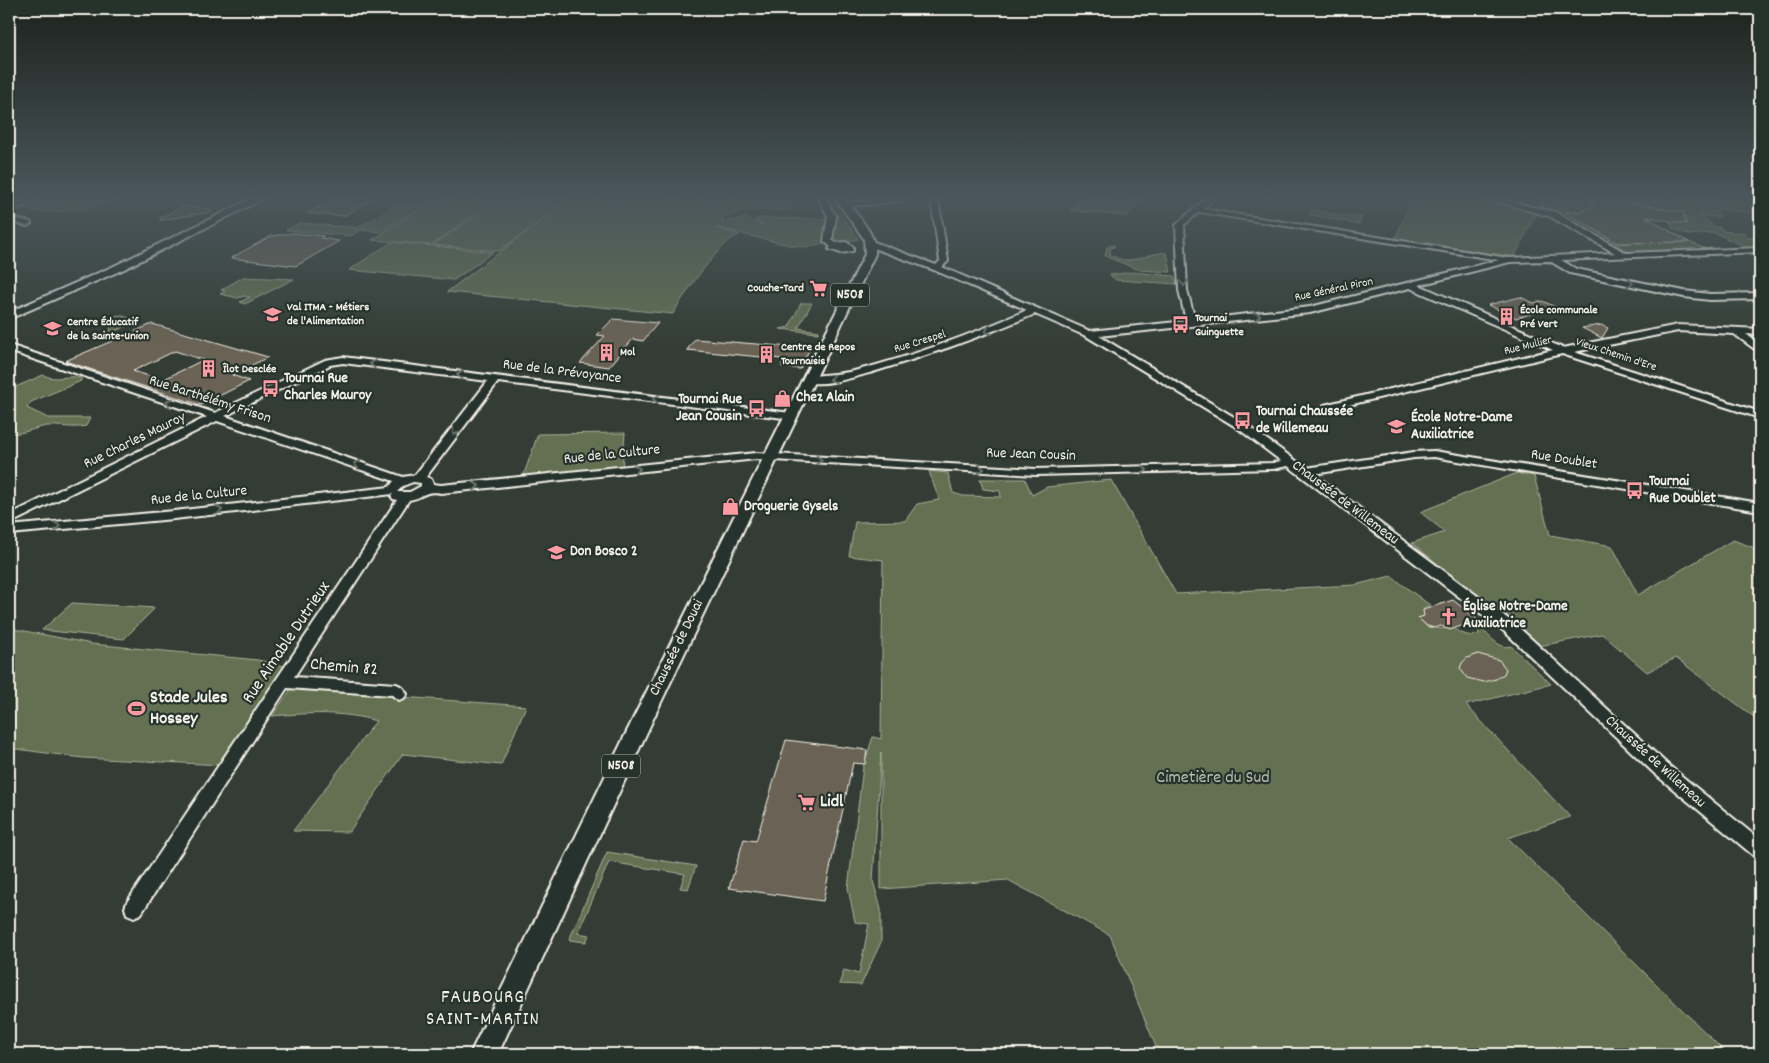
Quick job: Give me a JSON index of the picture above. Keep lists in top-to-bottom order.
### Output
{
  "streets": {
    "main road": ["N508", "Chaussée de Douai"],
    "street": [
      "Rue Général Piron",
      "Rue Crespel",
      "Rue Mullier",
      "Vieux Chemin d'Ere",
      "Rue de la Prévoyance",
      "Rue Barthélémy Frison",
      "Rue Charles Mauroy",
      "Rue de la Culture",
      "Rue Jean Cousin",
      "Rue Doublet",
      "Chaussée de Willemeau",
      "Rue Aimable Dutrieux",
      "Chemin 82"
    ]
  },
  "crossings": [
    ["Rue Général Piron", "Vieux Chemin d'Ere"],
    ["Rue Général Piron", "Chaussée de Willemeau"],
    ["Rue Crespel", "Chaussée de Willemeau"],
    ["Rue Crespel", "Chaussée de Douai"],
    ["Rue Mullier", "Vieux Chemin d'Ere"],
    ["Rue de la Prévoyance", "Rue Charles Mauroy"],
    ["Rue de la Prévoyance", "Chaussée de Douai"],
    ["Rue Barthélémy Frison", "Rue Charles Mauroy"],
    ["Rue Barthélémy Frison", "Rue de la Culture"],
    ["Rue de la Culture", "Rue Jean Cousin"],
    ["Rue de la Culture", "Rue Aimable Dutrieux"],
    ["Rue de la Culture", "Chaussée de Douai"],
    ["Rue Jean Cousin", "Chaussée de Willemeau"],
    ["Rue Jean Cousin", "Chaussée de Douai"],
    ["Rue Doublet", "Chaussée de Willemeau"],
    ["Rue Aimable Dutrieux", "Chemin 82"]
  ],
  "one_way": [
    "Rue Crespel",
    "Rue de la Prévoyance",
    "Rue Barthélémy Frison",
    "Rue de la Culture",
    "Rue Jean Cousin"
  ],
  "districts": ["FAUBOURG SAINT-MARTIN"],
  "parks": ["Cimetière du Sud"],
  "places": {
    "supermarket": ["Couche-Tard", "Lidl"],
    "school or university": [
      "Val ITMA - Métiers de l'Alimentation",
      "Centre Éducatif de la Sainte-Union",
      "École Notre-Dame Auxiliatrice",
      "Don Bosco 2"
    ],
    "building": [
      "École communale Pré Vert",
      "Mol",
      "Centre de Repos Tournaisis",
      "Îlot Desclée"
    ],
    "bus stop": [
      "Tournai Guinguette",
      "Tournai Rue Charles Mauroy",
      "Tournai Rue Jean Cousin",
      "Tournai Chaussée de Willemeau",
      "Tournai Rue Doublet"
    ],
    "shop": ["Chez Alain", "Droguerie Gysels"],
    "church": ["Église Notre-Dame Auxiliatrice"],
    "sports": ["Stade Jules Hossey"]
  }
}
